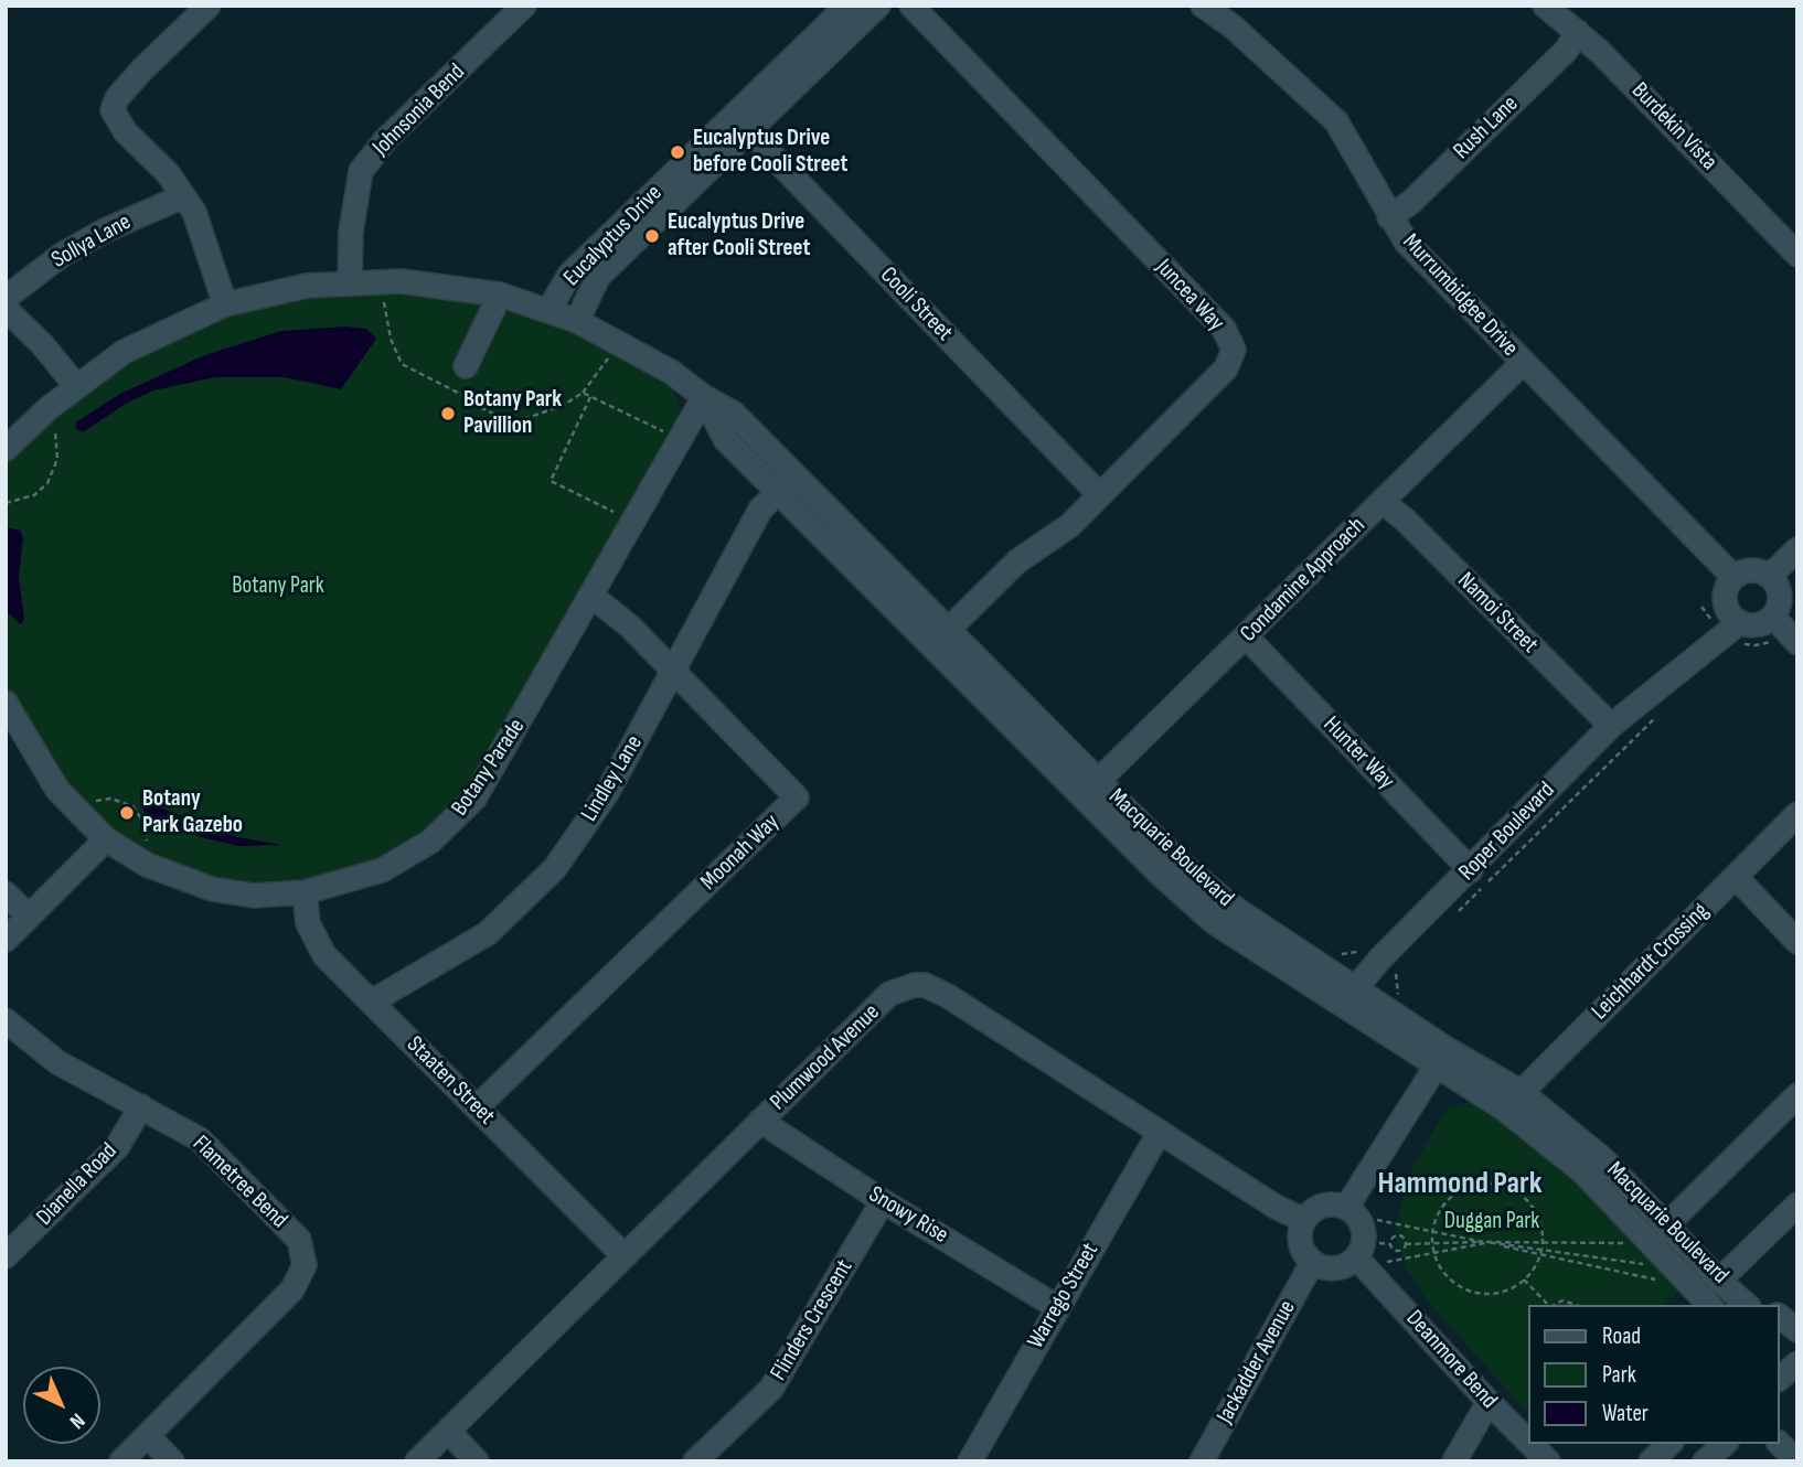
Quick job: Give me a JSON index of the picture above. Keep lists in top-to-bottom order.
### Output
{
  "streets": {
    "street": [
      "Johnsonia Bend",
      "Burdekin Vista",
      "Rush Lane",
      "Eucalyptus Drive",
      "Sollya Lane",
      "Juncea Way",
      "Murrumbidgee Drive",
      "Cooli Street",
      "Condamine Approach",
      "Namoi Street",
      "Hunter Way",
      "Botany Parade",
      "Lindley Lane",
      "Roper Boulevard",
      "Macquarie Boulevard",
      "Moonah Way",
      "Leichhardt Crossing",
      "Plumwood Avenue",
      "Staaten Street",
      "Flametree Bend",
      "Dianella Road",
      "Snowy Rise",
      "Warrego Street",
      "Flinders Crescent",
      "Deanmore Bend",
      "Jackadder Avenue"
    ]
  },
  "crossings": [
    ["Johnsonia Bend", "Macquarie Boulevard"],
    ["Burdekin Vista", "Rush Lane"],
    ["Rush Lane", "Murrumbidgee Drive"],
    ["Eucalyptus Drive", "Cooli Street"],
    ["Eucalyptus Drive", "Macquarie Boulevard"],
    ["Juncea Way", "Cooli Street"],
    ["Juncea Way", "Macquarie Boulevard"],
    ["Murrumbidgee Drive", "Condamine Approach"],
    ["Murrumbidgee Drive", "Roper Boulevard"],
    ["Condamine Approach", "Namoi Street"],
    ["Condamine Approach", "Hunter Way"],
    ["Condamine Approach", "Macquarie Boulevard"],
    ["Namoi Street", "Roper Boulevard"],
    ["Hunter Way", "Roper Boulevard"],
    ["Botany Parade", "Macquarie Boulevard"],
    ["Botany Parade", "Moonah Way"],
    ["Botany Parade", "Staaten Street"],
    ["Lindley Lane", "Macquarie Boulevard"],
    ["Lindley Lane", "Moonah Way"],
    ["Lindley Lane", "Staaten Street"],
    ["Roper Boulevard", "Macquarie Boulevard"],
    ["Macquarie Boulevard", "Leichhardt Crossing"],
    ["Moonah Way", "Staaten Street"],
    ["Plumwood Avenue", "Staaten Street"],
    ["Plumwood Avenue", "Snowy Rise"],
    ["Plumwood Avenue", "Warrego Street"],
    ["Plumwood Avenue", "Deanmore Bend"],
    ["Plumwood Avenue", "Jackadder Avenue"],
    ["Flametree Bend", "Dianella Road"],
    ["Snowy Rise", "Warrego Street"],
    ["Snowy Rise", "Flinders Crescent"],
    ["Deanmore Bend", "Jackadder Avenue"]
  ],
  "districts": ["Hammond Park"],
  "parks": ["Botany Park", "Duggan Park"],
  "places": [
    "Eucalyptus Drive before Cooli Street",
    "Eucalyptus Drive after Cooli Street",
    "Botany Park Pavillion",
    "Botany Park Gazebo"
  ],
  "legend": ["Road", "Park", "Water"],
  "north": "bottom right"
}
